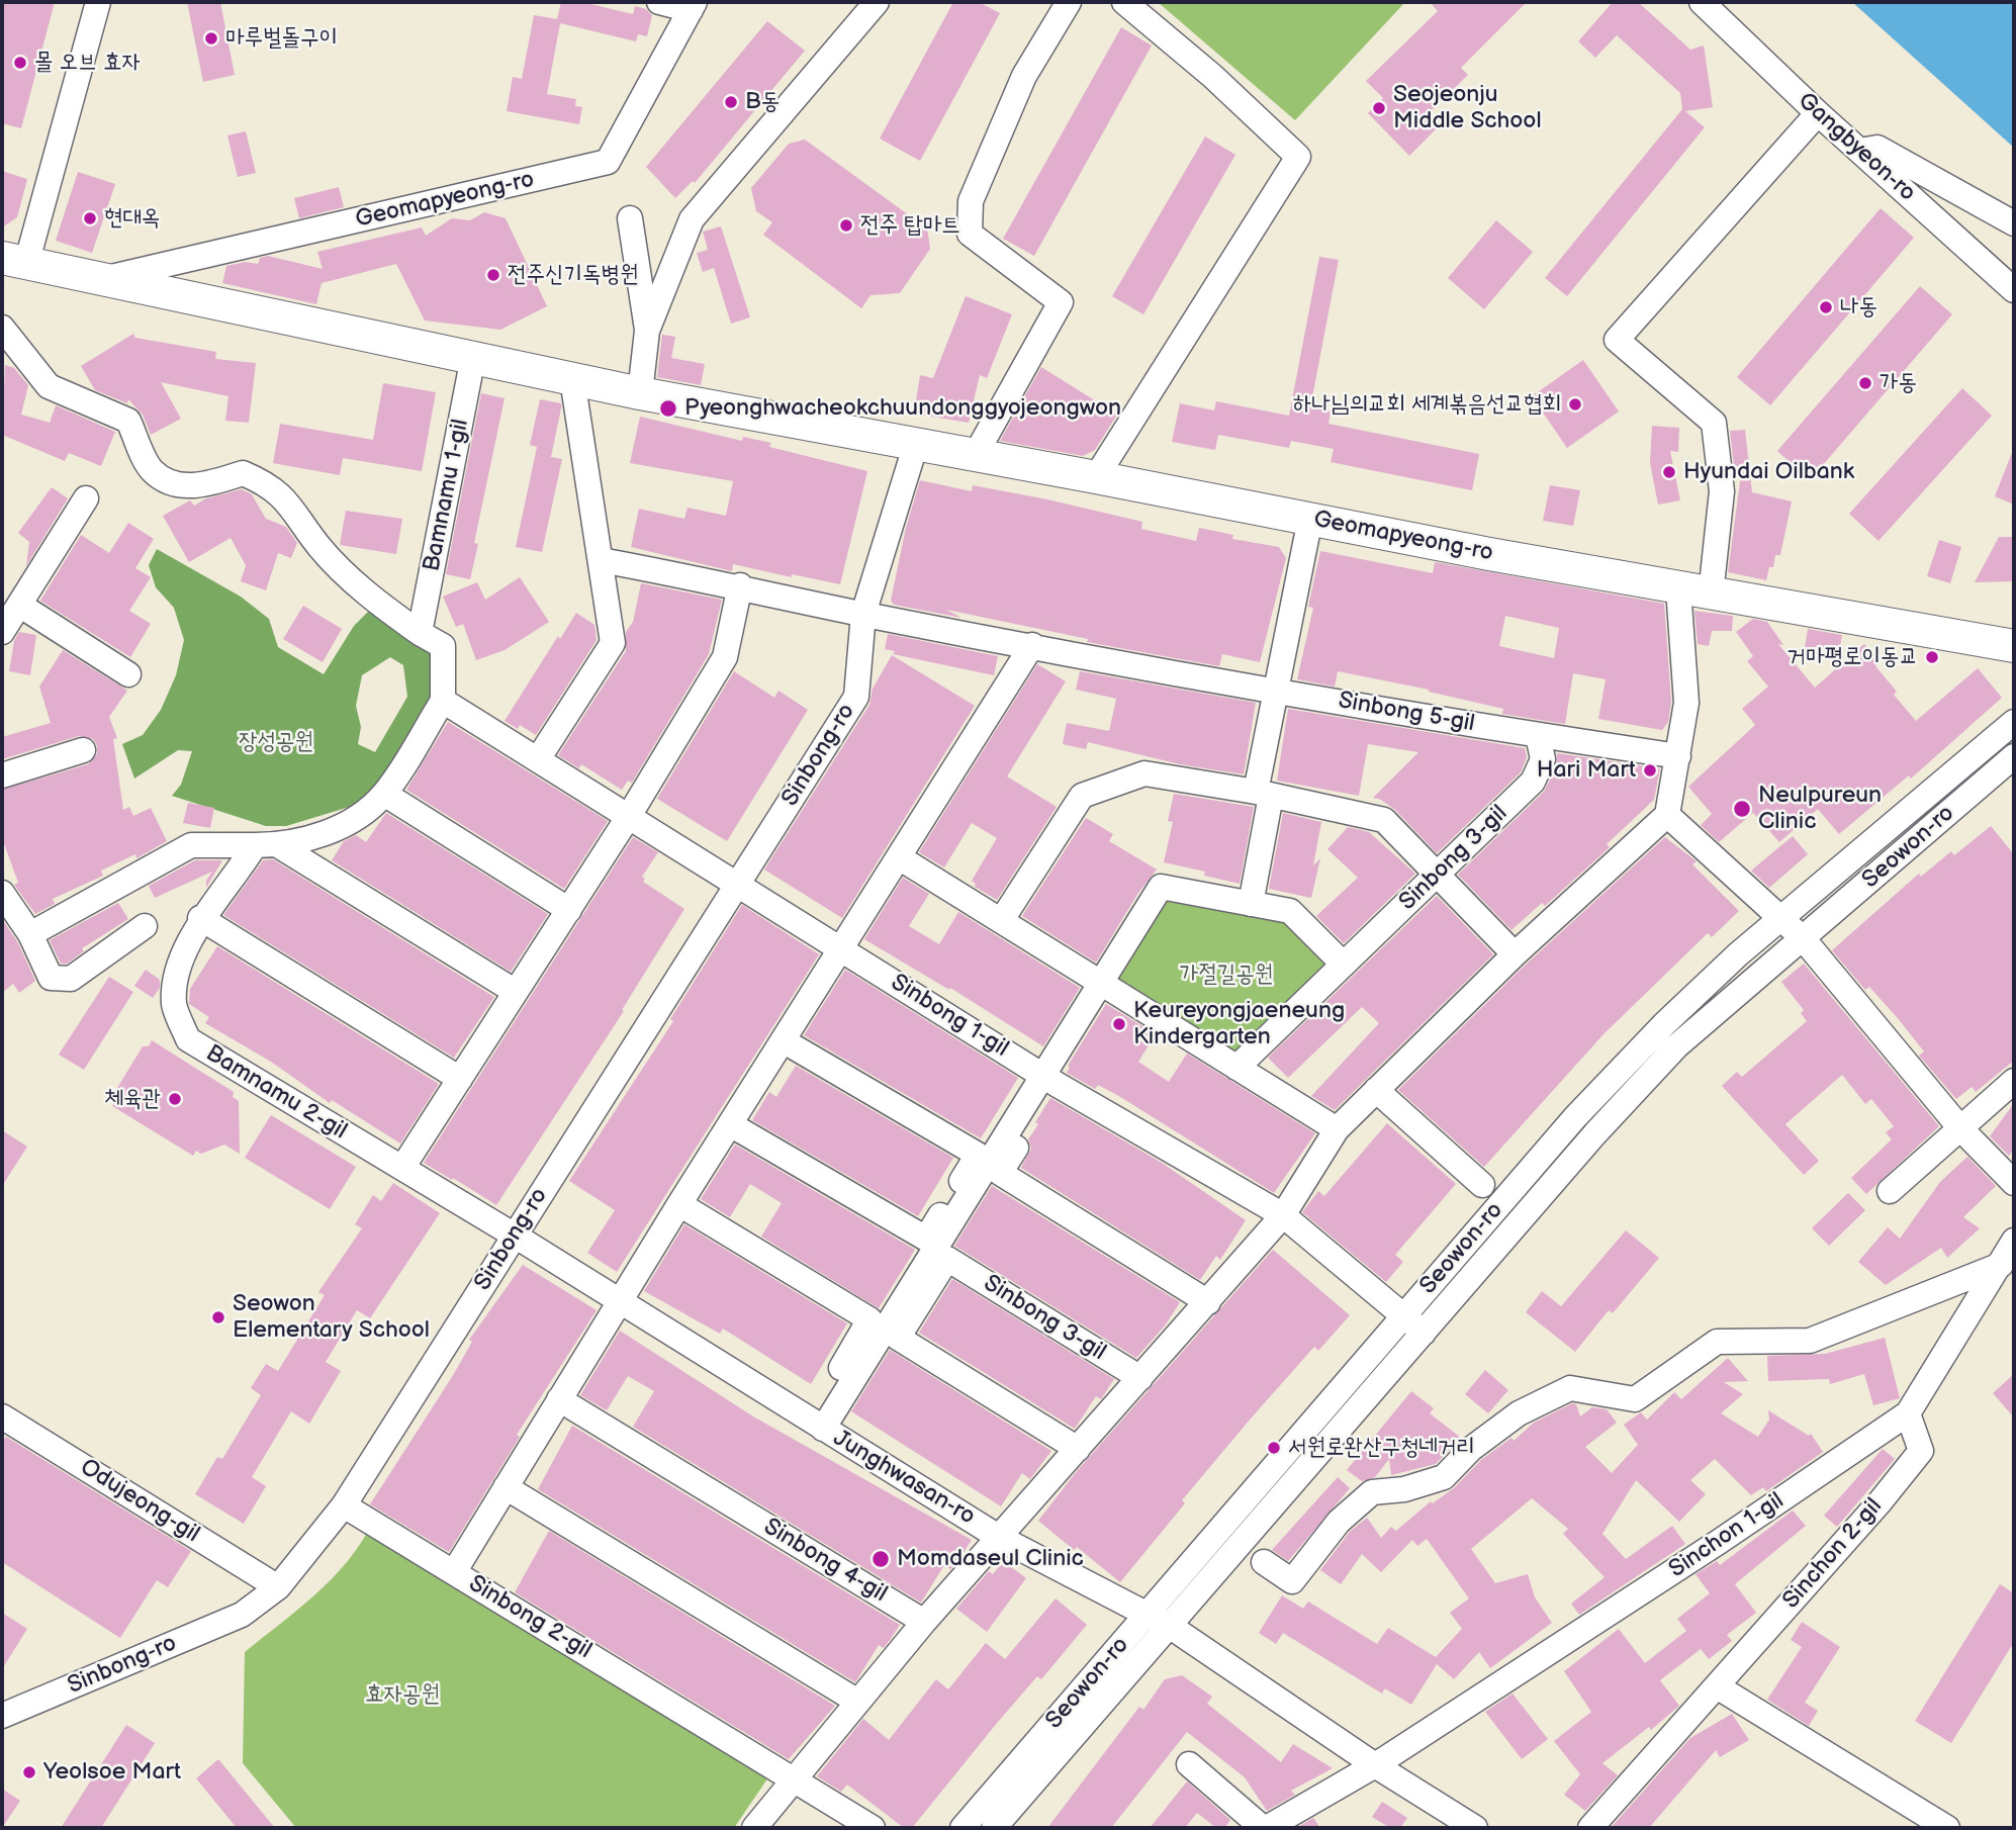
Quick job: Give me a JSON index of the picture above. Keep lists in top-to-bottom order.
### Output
{
  "streets": {
    "main road": ["Geomapyeong-ro"],
    "street": [
      "Gangbyeon-ro",
      "Bamnamu 1-gil",
      "Sinbong 5-gil",
      "Sinbong-ro",
      "Seowon-ro",
      "Sinbong 3-gil",
      "Sinbong 1-gil",
      "Bamnamu 2-gil",
      "Junghwasan-ro",
      "Odujeong-gil",
      "Sinchon 1-gil",
      "Sinchon 2-gil",
      "Sinbong 4-gil",
      "Sinbong 2-gil"
    ]
  },
  "crossings": [
    ["Geomapyeong-ro", "Bamnamu 1-gil"],
    ["Geomapyeong-ro", "Sinbong-ro"],
    ["Sinbong 5-gil", "Sinbong 3-gil"],
    ["Sinbong-ro", "Sinbong 1-gil"],
    ["Sinbong-ro", "Bamnamu 2-gil"],
    ["Sinbong-ro", "Junghwasan-ro"],
    ["Sinbong-ro", "Odujeong-gil"],
    ["Seowon-ro", "Junghwasan-ro"],
    ["Bamnamu 2-gil", "Junghwasan-ro"],
    ["Junghwasan-ro", "Sinchon 1-gil"],
    ["Junghwasan-ro", "Sinbong 2-gil"],
    ["Sinchon 1-gil", "Sinchon 2-gil"],
    ["Sinbong 4-gil", "Sinbong 2-gil"]
  ],
  "parks": ["장성공원", "가절길공원", "효자공원"],
  "places": [
    "마루벌돌구이",
    "몰 오브 효자",
    "B동",
    "Seojeonju Middle School",
    "현대옥",
    "전주 탑마트",
    "전주신기독병원",
    "나동",
    "가동",
    "하나님의교회 세계볶음선교협회",
    "Pyeonghwacheokchuundonggyojeongwon",
    "Hyundai Oilbank",
    "거마평로이동교",
    "Hari Mart",
    "Neulpureun Clinic",
    "Keureyongjaeneung Kindergarten",
    "체육관",
    "Seowon Elementary School",
    "서원로완산구청네거리",
    "Momdaseul Clinic",
    "Yeolsoe Mart"
  ]
}
